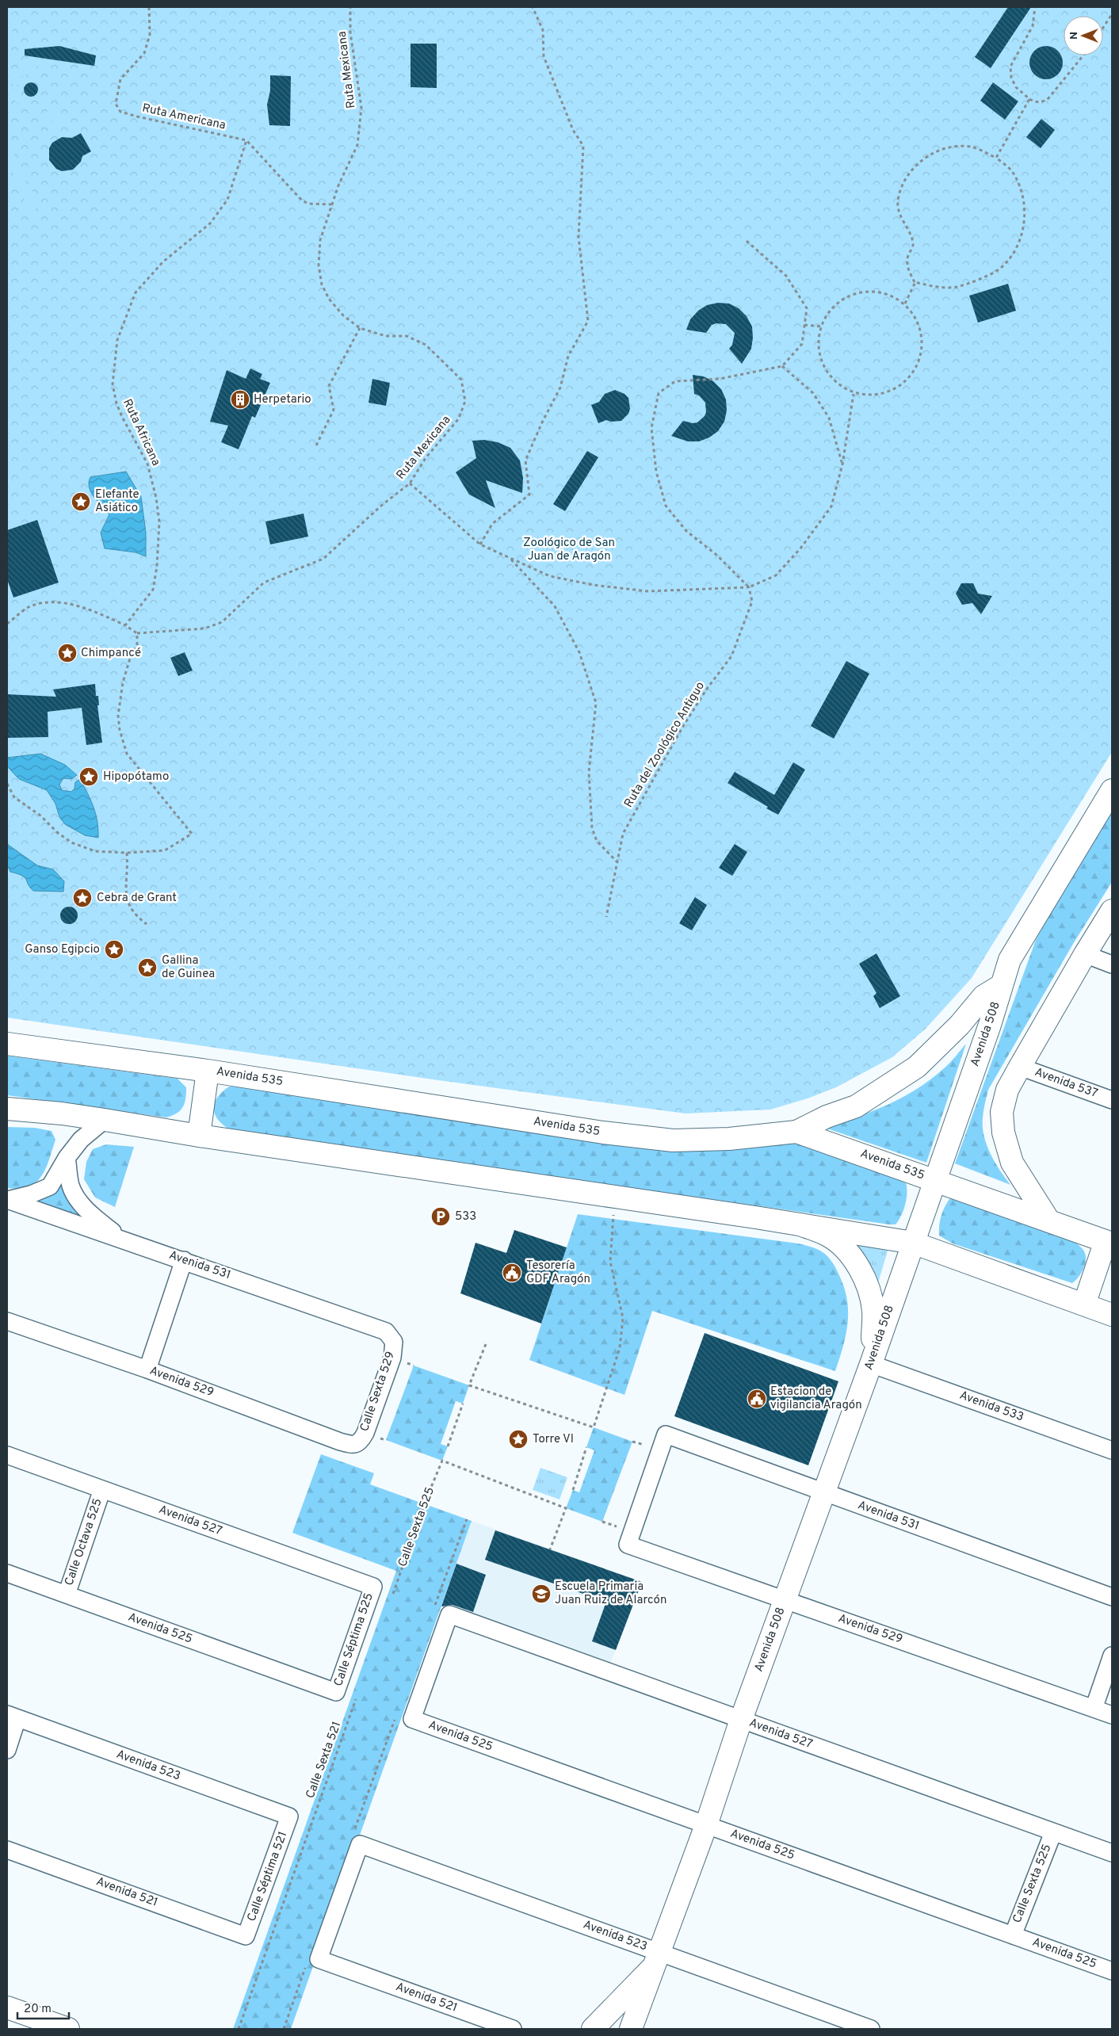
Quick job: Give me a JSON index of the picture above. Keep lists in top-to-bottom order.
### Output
{
  "streets": {
    "street": [
      "Avenida 508",
      "Avenida 535",
      "Avenida 537",
      "Avenida 531",
      "Avenida 529",
      "Calle Sexta 529",
      "Avenida 533",
      "Avenida 527",
      "Calle Sexta 525",
      "Calle Octava 525",
      "Avenida 525",
      "Calle Séptima 525",
      "Avenida 523",
      "Calle Séptima 521",
      "Avenida 521"
    ],
    "path": [
      "Ruta Mexicana",
      "Ruta Americana",
      "Ruta Africana",
      "Ruta del Zoológico Antiguo",
      "Calle Sexta 521"
    ]
  },
  "crossings": [
    ["Ruta Americana", "Ruta Africana"],
    ["Avenida 508", "Avenida 535"],
    ["Avenida 508", "Avenida 531"],
    ["Avenida 508", "Avenida 529"],
    ["Avenida 508", "Avenida 533"],
    ["Avenida 508", "Avenida 527"],
    ["Avenida 508", "Avenida 525"],
    ["Avenida 508", "Avenida 523"],
    ["Avenida 531", "Avenida 529"],
    ["Avenida 531", "Calle Sexta 529"],
    ["Avenida 529", "Calle Sexta 529"],
    ["Avenida 527", "Calle Sexta 525"],
    ["Avenida 527", "Calle Octava 525"],
    ["Avenida 527", "Avenida 525"],
    ["Avenida 527", "Calle Séptima 525"],
    ["Calle Sexta 525", "Avenida 525"],
    ["Calle Octava 525", "Avenida 525"],
    ["Avenida 525", "Calle Séptima 525"],
    ["Avenida 523", "Calle Séptima 521"],
    ["Calle Séptima 521", "Avenida 521"]
  ],
  "parks": ["Zoológico de San Juan de Aragón"],
  "places": {
    "building": ["Herpetario"],
    "place": [
      "Elefante Asiático",
      "Chimpancé",
      "Hipopótamo",
      "Cebra de Grant",
      "Ganso Egipcio",
      "Gallina de Guinea",
      "Torre VI"
    ],
    "parking": ["533"],
    "public building": ["Tesorería GDF Aragón", "Estacion de vigilancia Aragón"],
    "school or university": ["Escuela Primaria Juan Ruiz de Alarcón"]
  },
  "scale_bar": "20 m",
  "north": "left"
}
